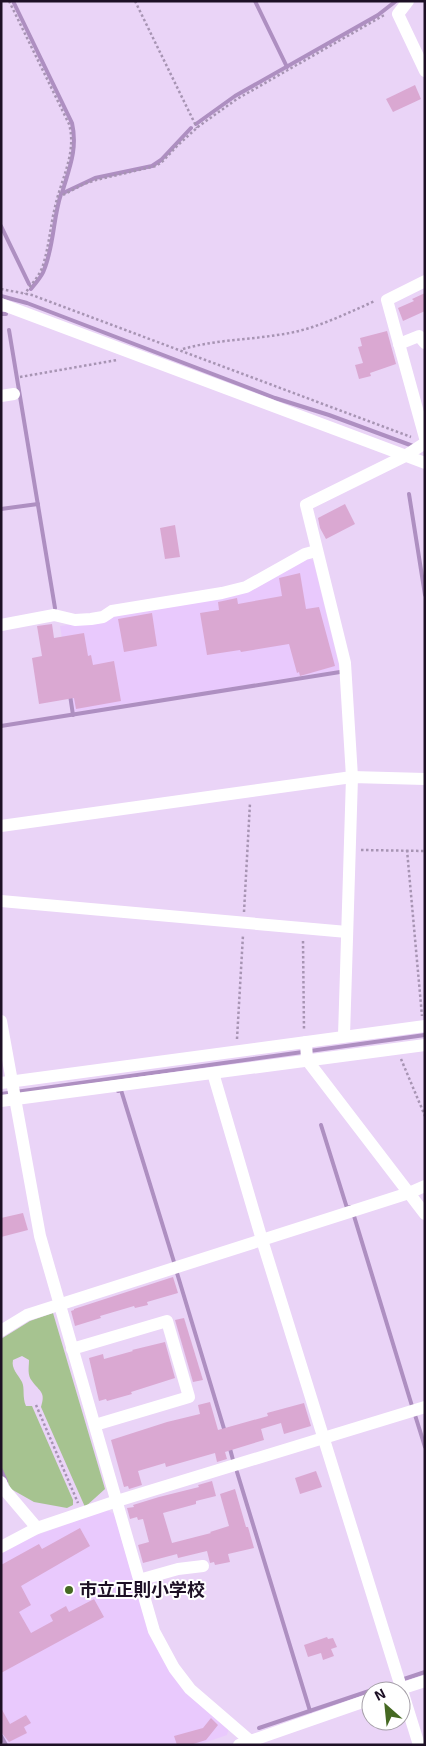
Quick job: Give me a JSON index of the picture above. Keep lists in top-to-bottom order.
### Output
{
  "places": ["市立正則小学校"],
  "north": "top left"
}
